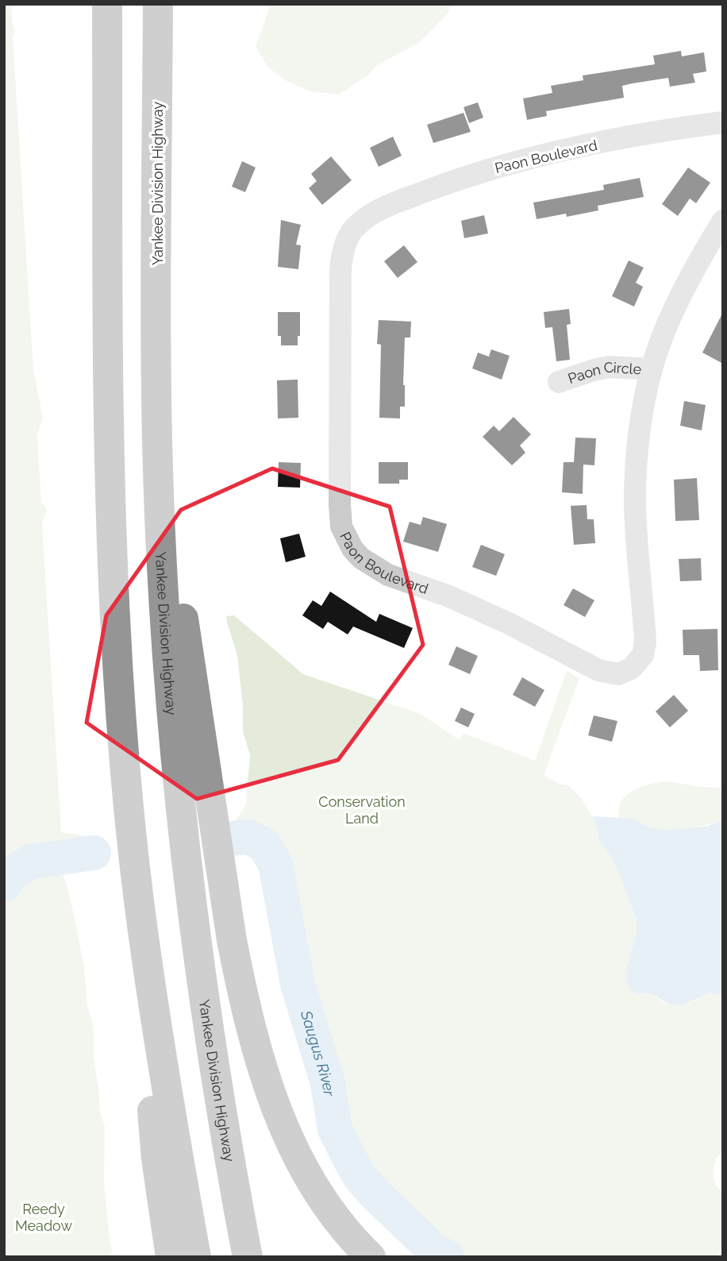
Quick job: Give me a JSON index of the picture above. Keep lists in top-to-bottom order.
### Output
{
  "streets": {
    "highway": ["Yankee Division Highway"],
    "street": ["Paon Boulevard", "Paon Circle"]
  },
  "crossings": [
    ["Paon Boulevard", "Paon Circle"]
  ],
  "water": ["Saugus River"],
  "parks": ["Conservation Land", "Reedy Meadow"]
}
